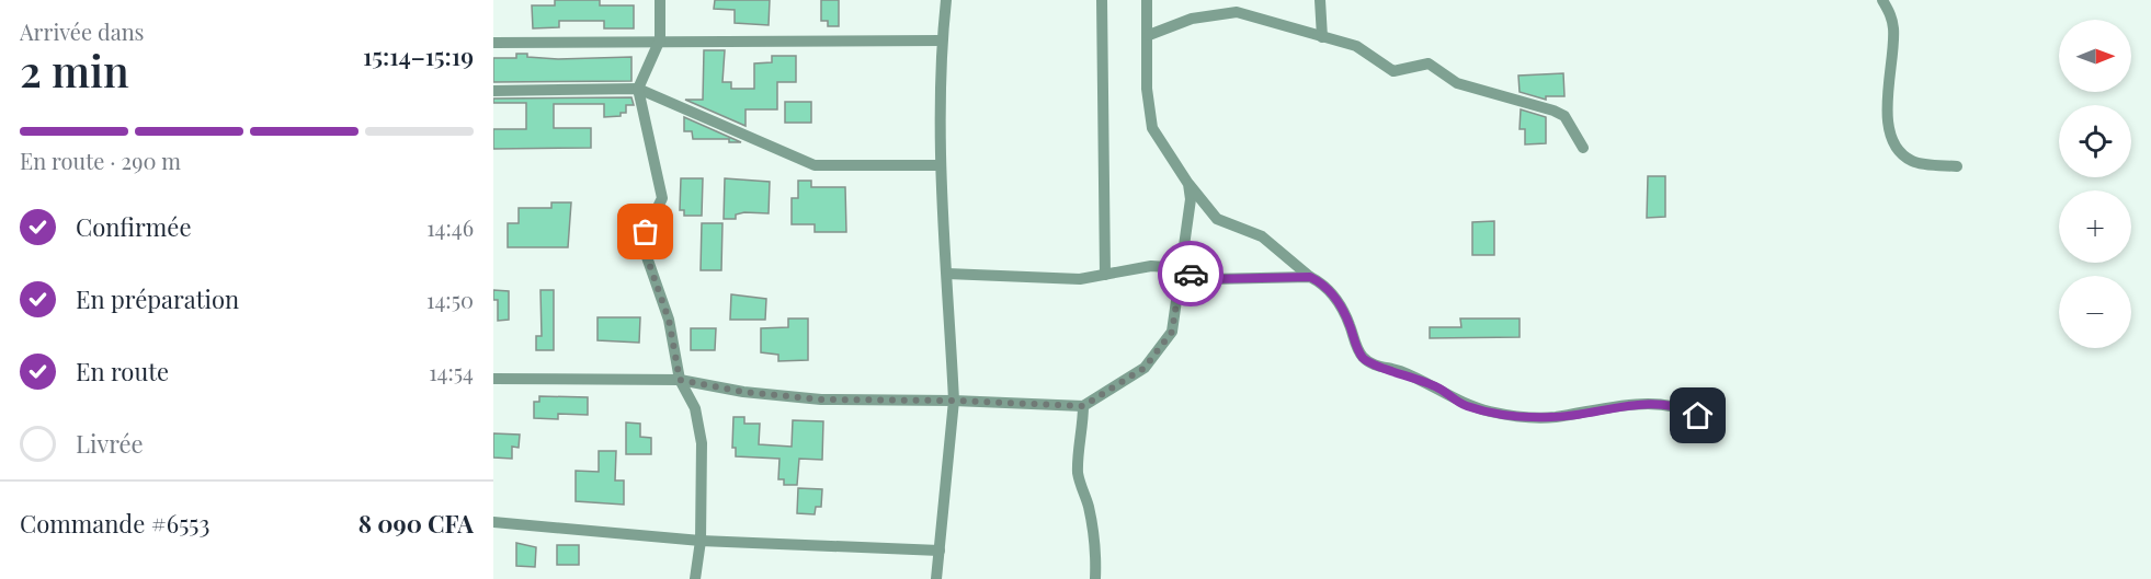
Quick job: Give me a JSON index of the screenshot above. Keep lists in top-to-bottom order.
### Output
{
  "north": "right",
  "page": {
    "heading": ["2 min", "Arrivée dans", "15:14–15:19"],
    "panel": ["Commande #6553", "8 090 CFA"],
    "map_buttons": ["+", "−"],
    "bar": "En route · 290 m",
    "list": [
      ["Confirmée", "14:46"],
      ["En préparation", "14:50"],
      ["En route", "14:54"],
      "Livrée"
    ]
  }
}
